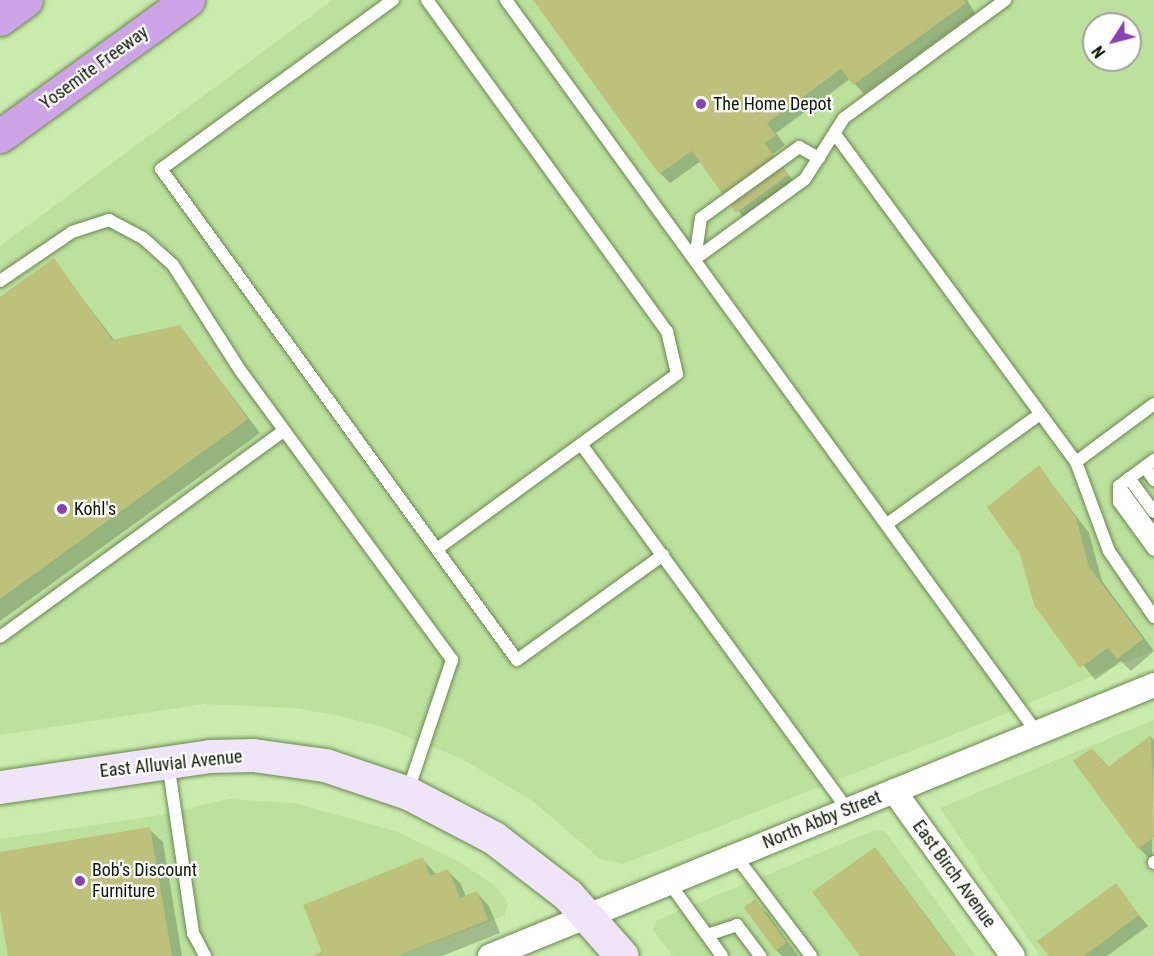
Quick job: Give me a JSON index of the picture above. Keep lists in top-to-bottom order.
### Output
{
  "streets": {
    "highway": ["Yosemite Freeway"],
    "main road": ["East Alluvial Avenue"],
    "street": ["North Abby Street", "East Birch Avenue"]
  },
  "crossings": [
    ["East Alluvial Avenue", "North Abby Street"],
    ["North Abby Street", "East Birch Avenue"]
  ],
  "places": ["The Home Depot", "Kohl's", "Bob's Discount Furniture"],
  "north": "bottom left"
}
